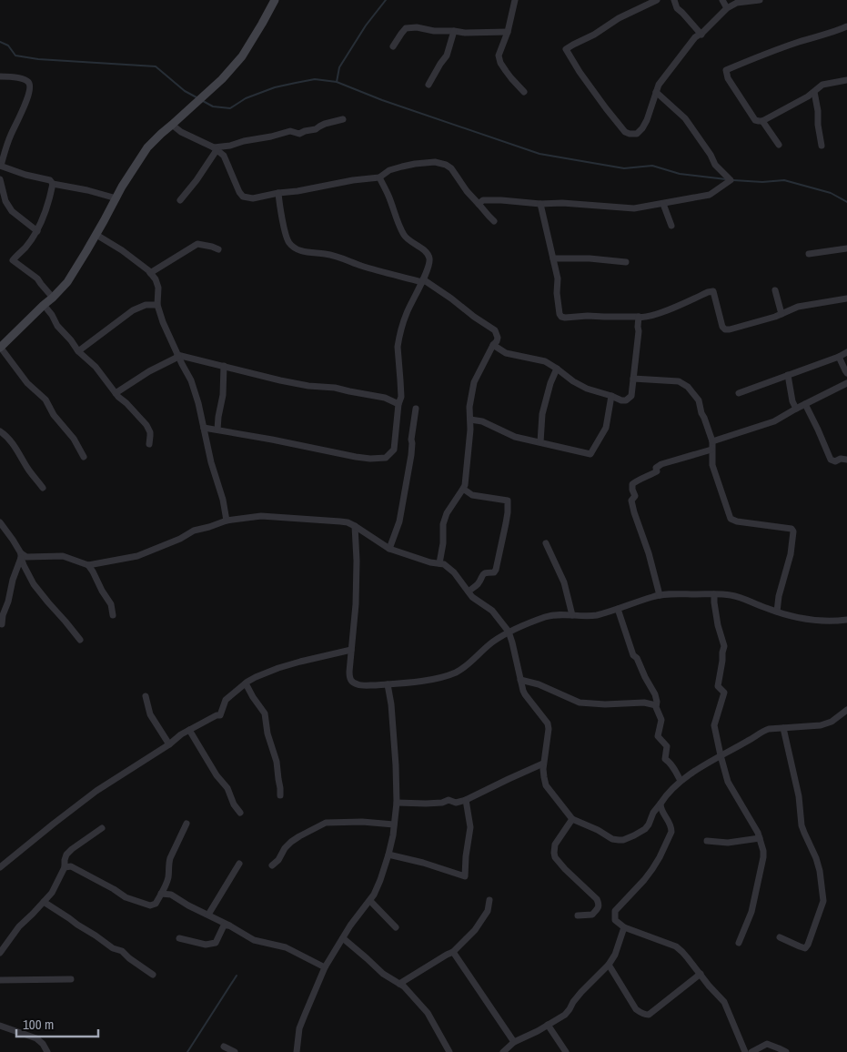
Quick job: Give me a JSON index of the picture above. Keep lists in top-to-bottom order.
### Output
{
  "scale_bar": "100 m"
}
